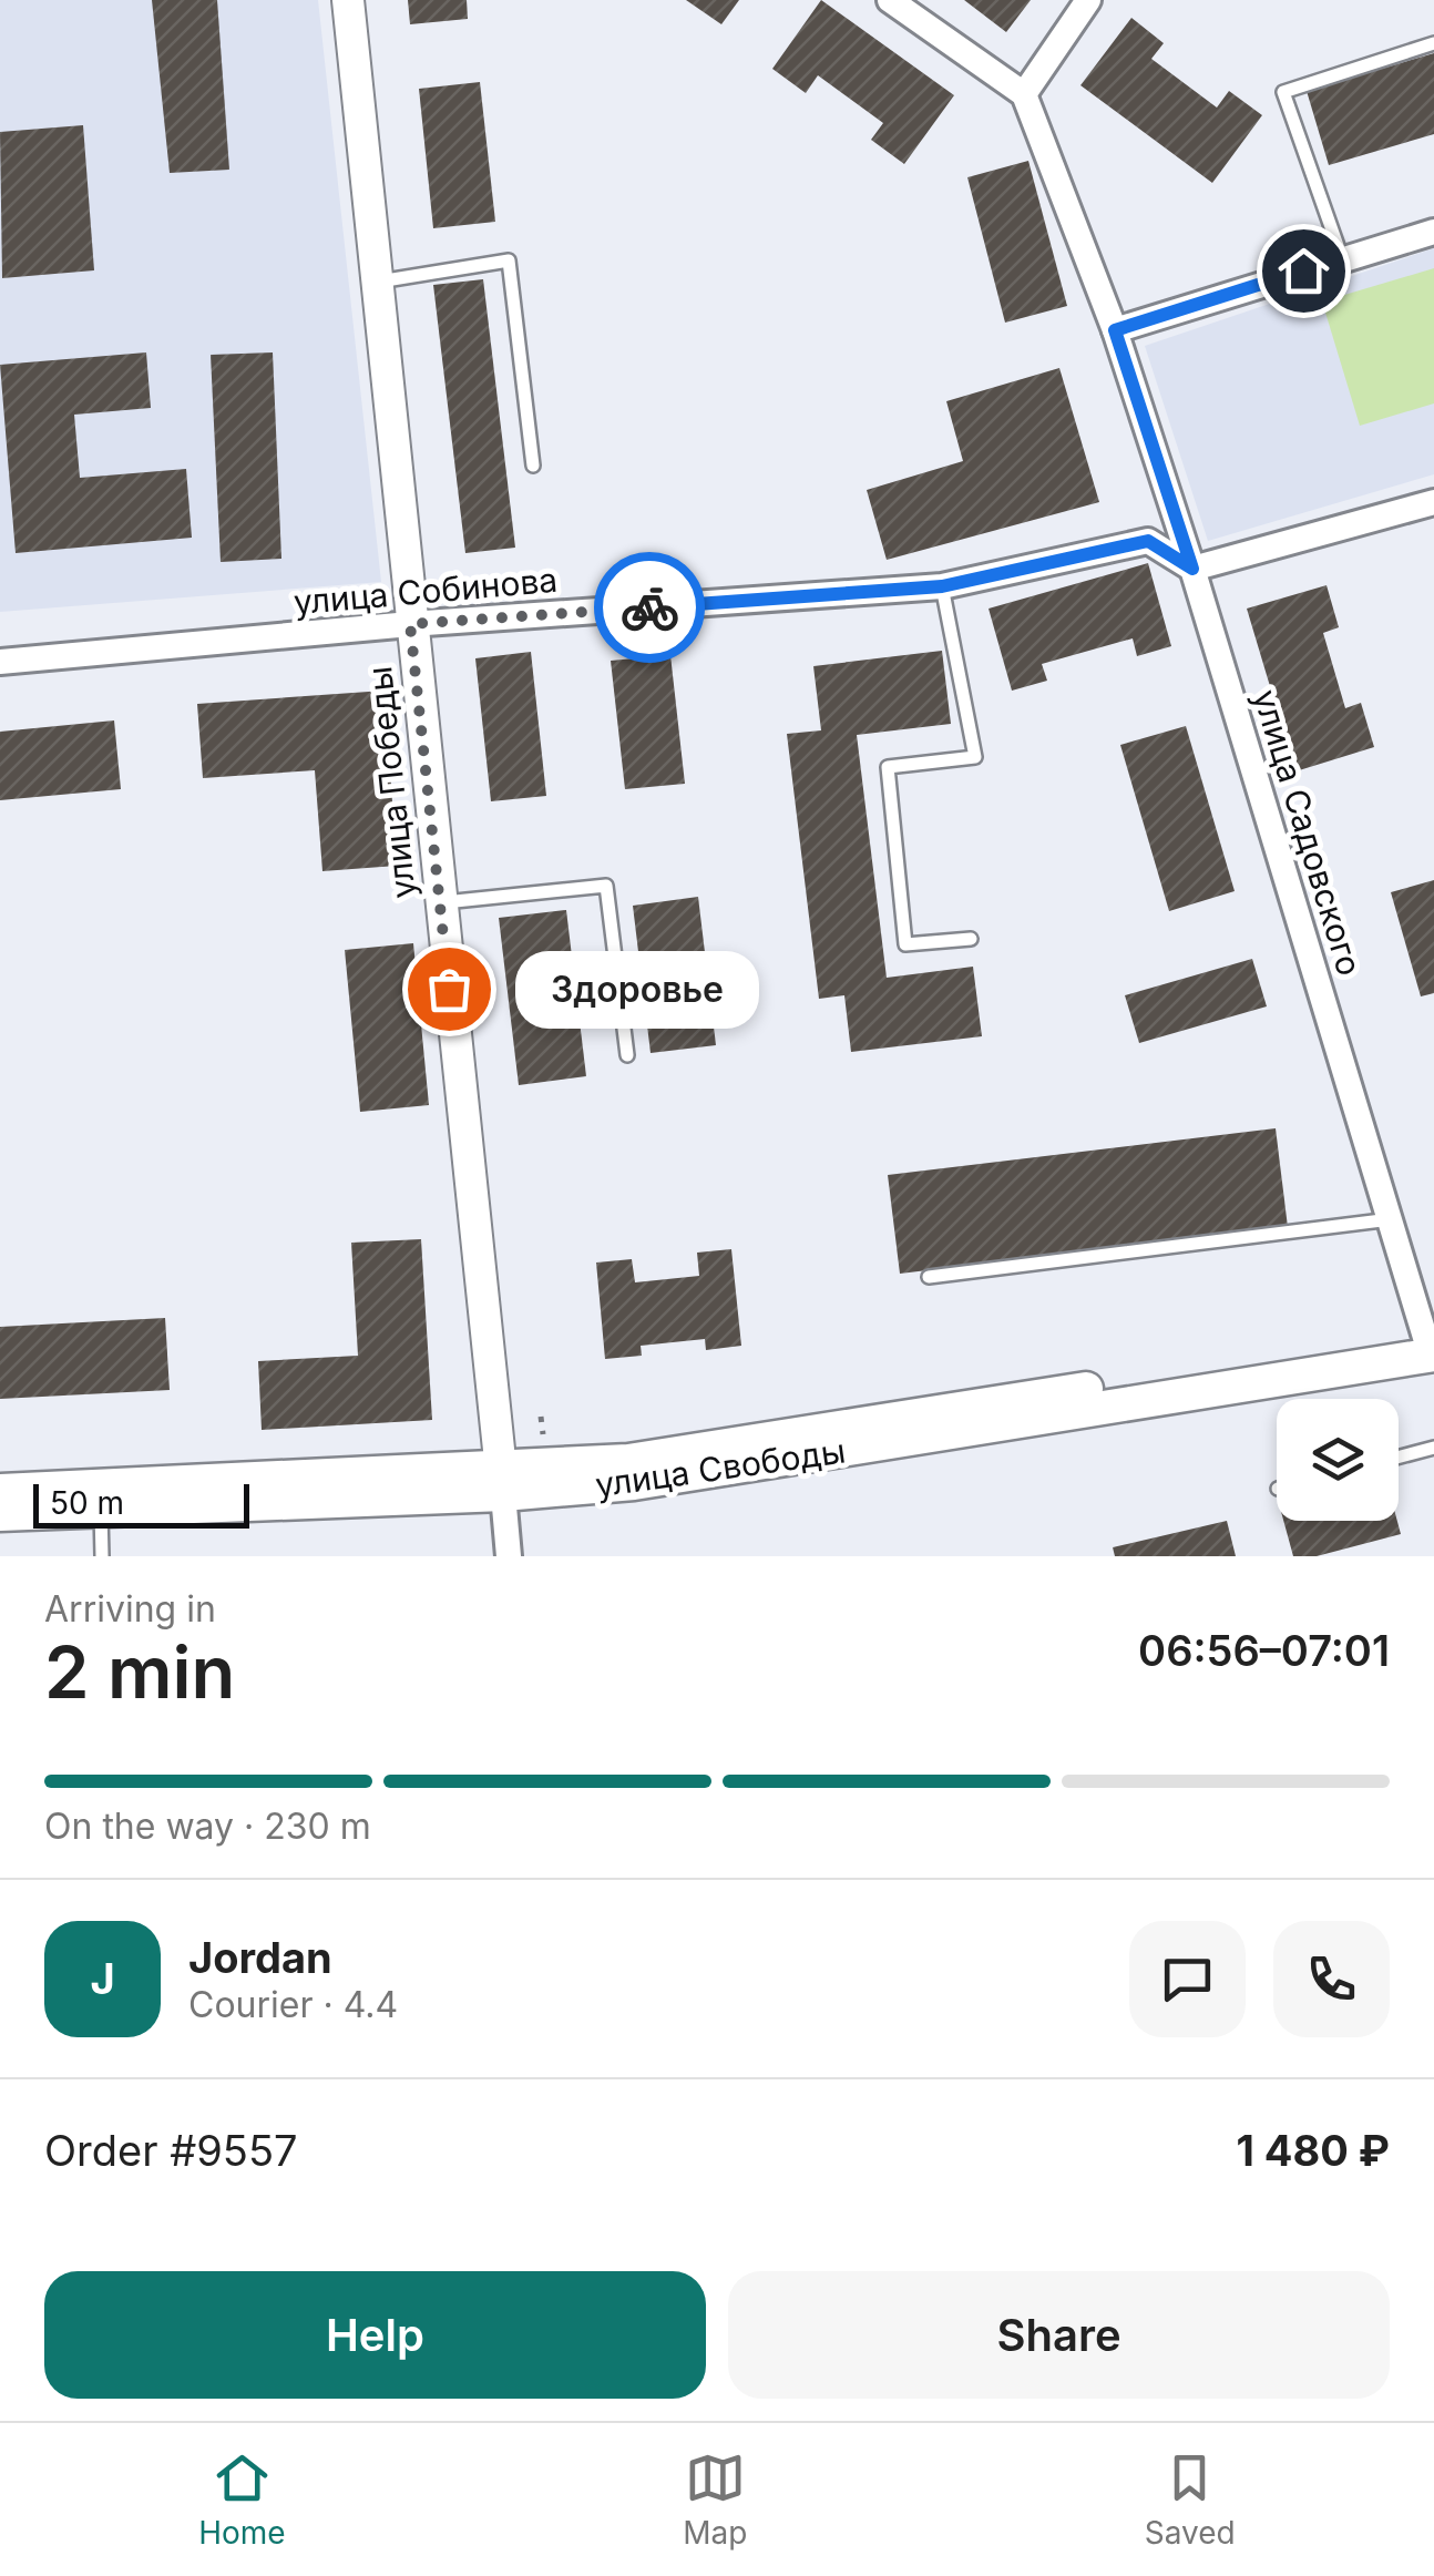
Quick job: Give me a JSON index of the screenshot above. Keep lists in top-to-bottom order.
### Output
{
  "streets": {
    "main road": ["улица Свободы"],
    "street": ["улица Собинова", "улица Победы", "улица Садовского"]
  },
  "crossings": [
    ["улица Собинова", "улица Победы"],
    ["улица Собинова", "улица Садовского"],
    ["улица Победы", "улица Свободы"],
    ["улица Садовского", "улица Свободы"]
  ],
  "places": ["Здоровье"],
  "scale_bar": "50 m",
  "page": {
    "bubble": "Здоровье",
    "scale": "50 m",
    "heading": ["2 min", "Arriving in", "06:56–07:01"],
    "panel": [
      "Jordan",
      "Courier · 4.4",
      "Order #9557",
      "1 480 ₽"
    ],
    "bar": "On the way · 230 m",
    "round": "J",
    "buttons": ["Help", "Share"],
    "tabs": ["Home", "Map", "Saved"]
  }
}
